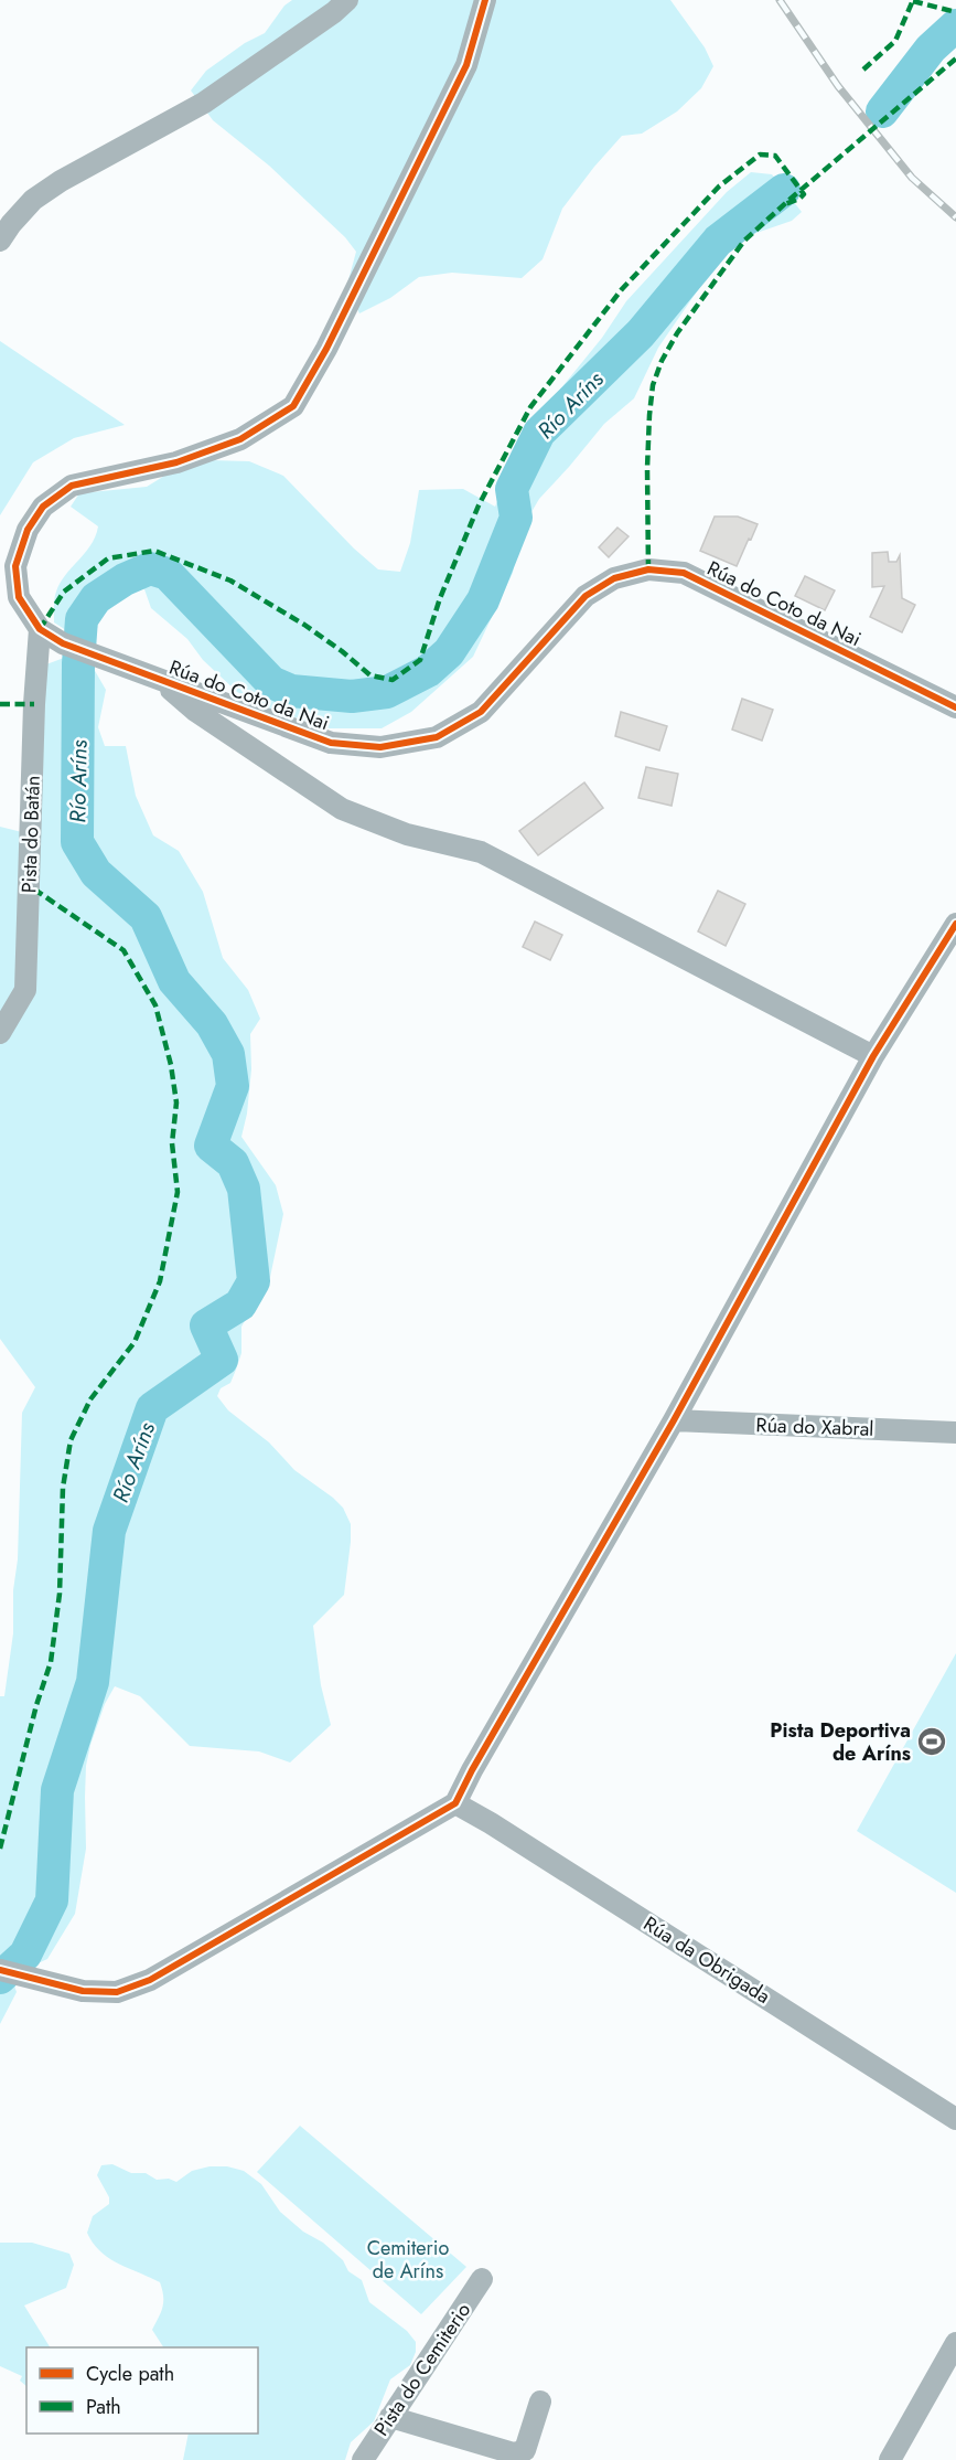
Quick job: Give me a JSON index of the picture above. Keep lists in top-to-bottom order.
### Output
{
  "streets": {
    "street": [
      "Rúa do Coto da Nai",
      "Pista do Batán",
      "Rúa do Xabral",
      "Rúa da Obrigada",
      "Pista do Cemiterio"
    ]
  },
  "crossings": [
    ["Rúa do Coto da Nai", "Pista do Batán"]
  ],
  "water": ["Río Aríns"],
  "parks": ["Cemiterio de Aríns"],
  "places": {
    "sports": ["Pista Deportiva de Aríns"]
  },
  "legend": ["Cycle path", "Path"]
}
